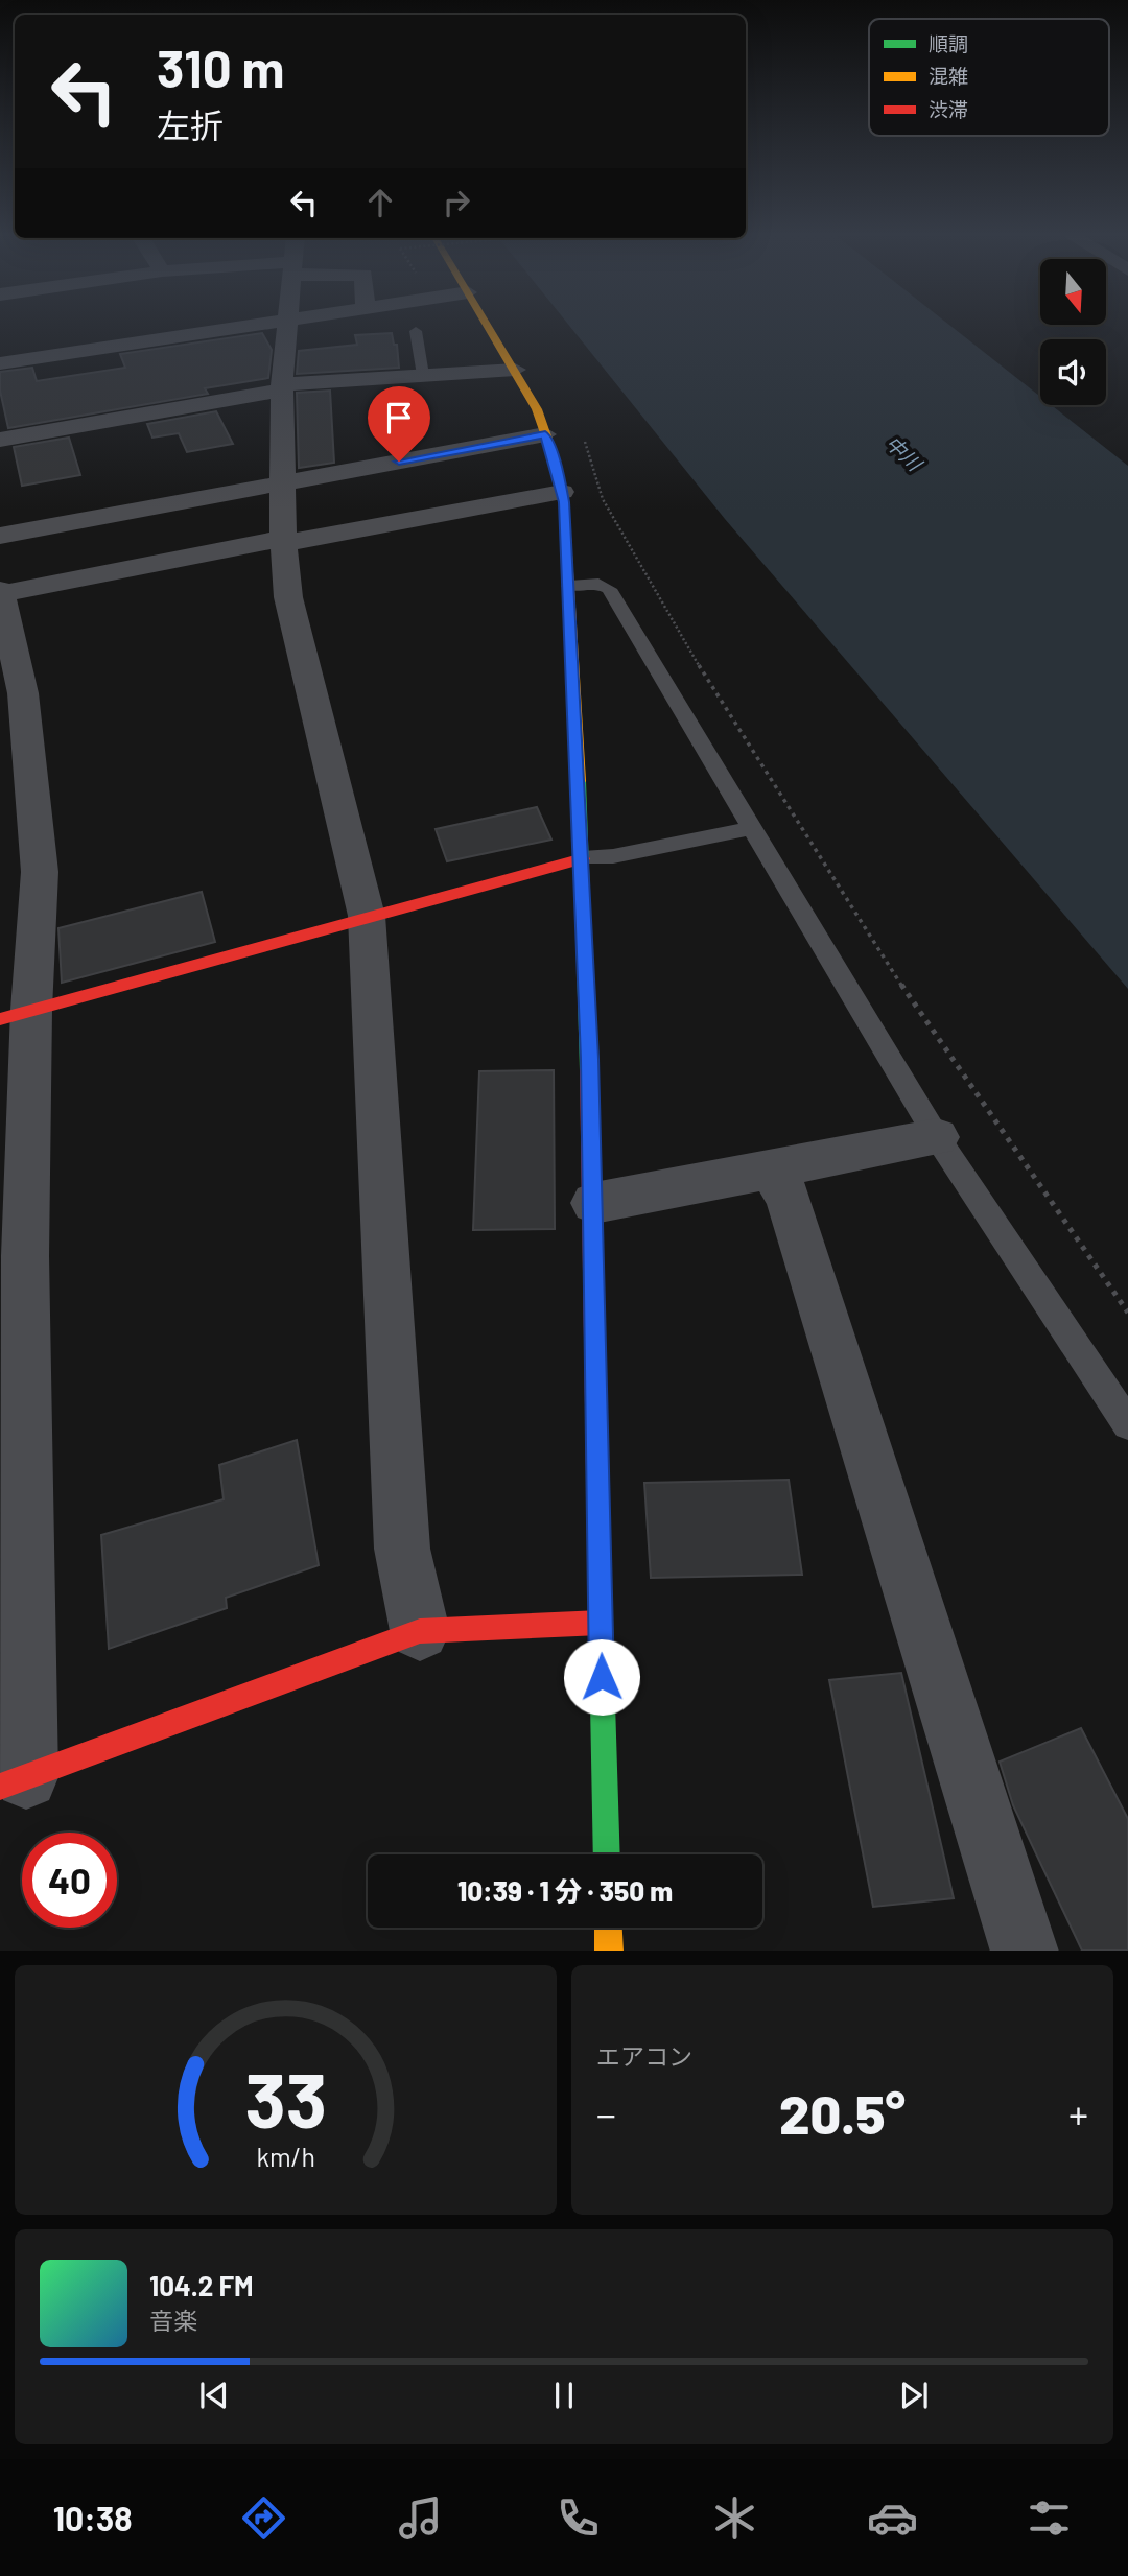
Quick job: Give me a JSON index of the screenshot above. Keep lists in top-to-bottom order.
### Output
{
  "water": ["中川"],
  "legend": ["順調", "混雑", "渋滞"],
  "north": "bottom",
  "page": {
    "turn": ["310 m", "左折"],
    "limit": "40",
    "trip": "10:39 · 1 分 · 350 m",
    "tile": "エアコン",
    "heat": ["−", "20.5°", "+"],
    "song": ["104.2 FM", "音楽"],
    "tabs": "10:38",
    "gauge": ["33", "km/h"]
  }
}
